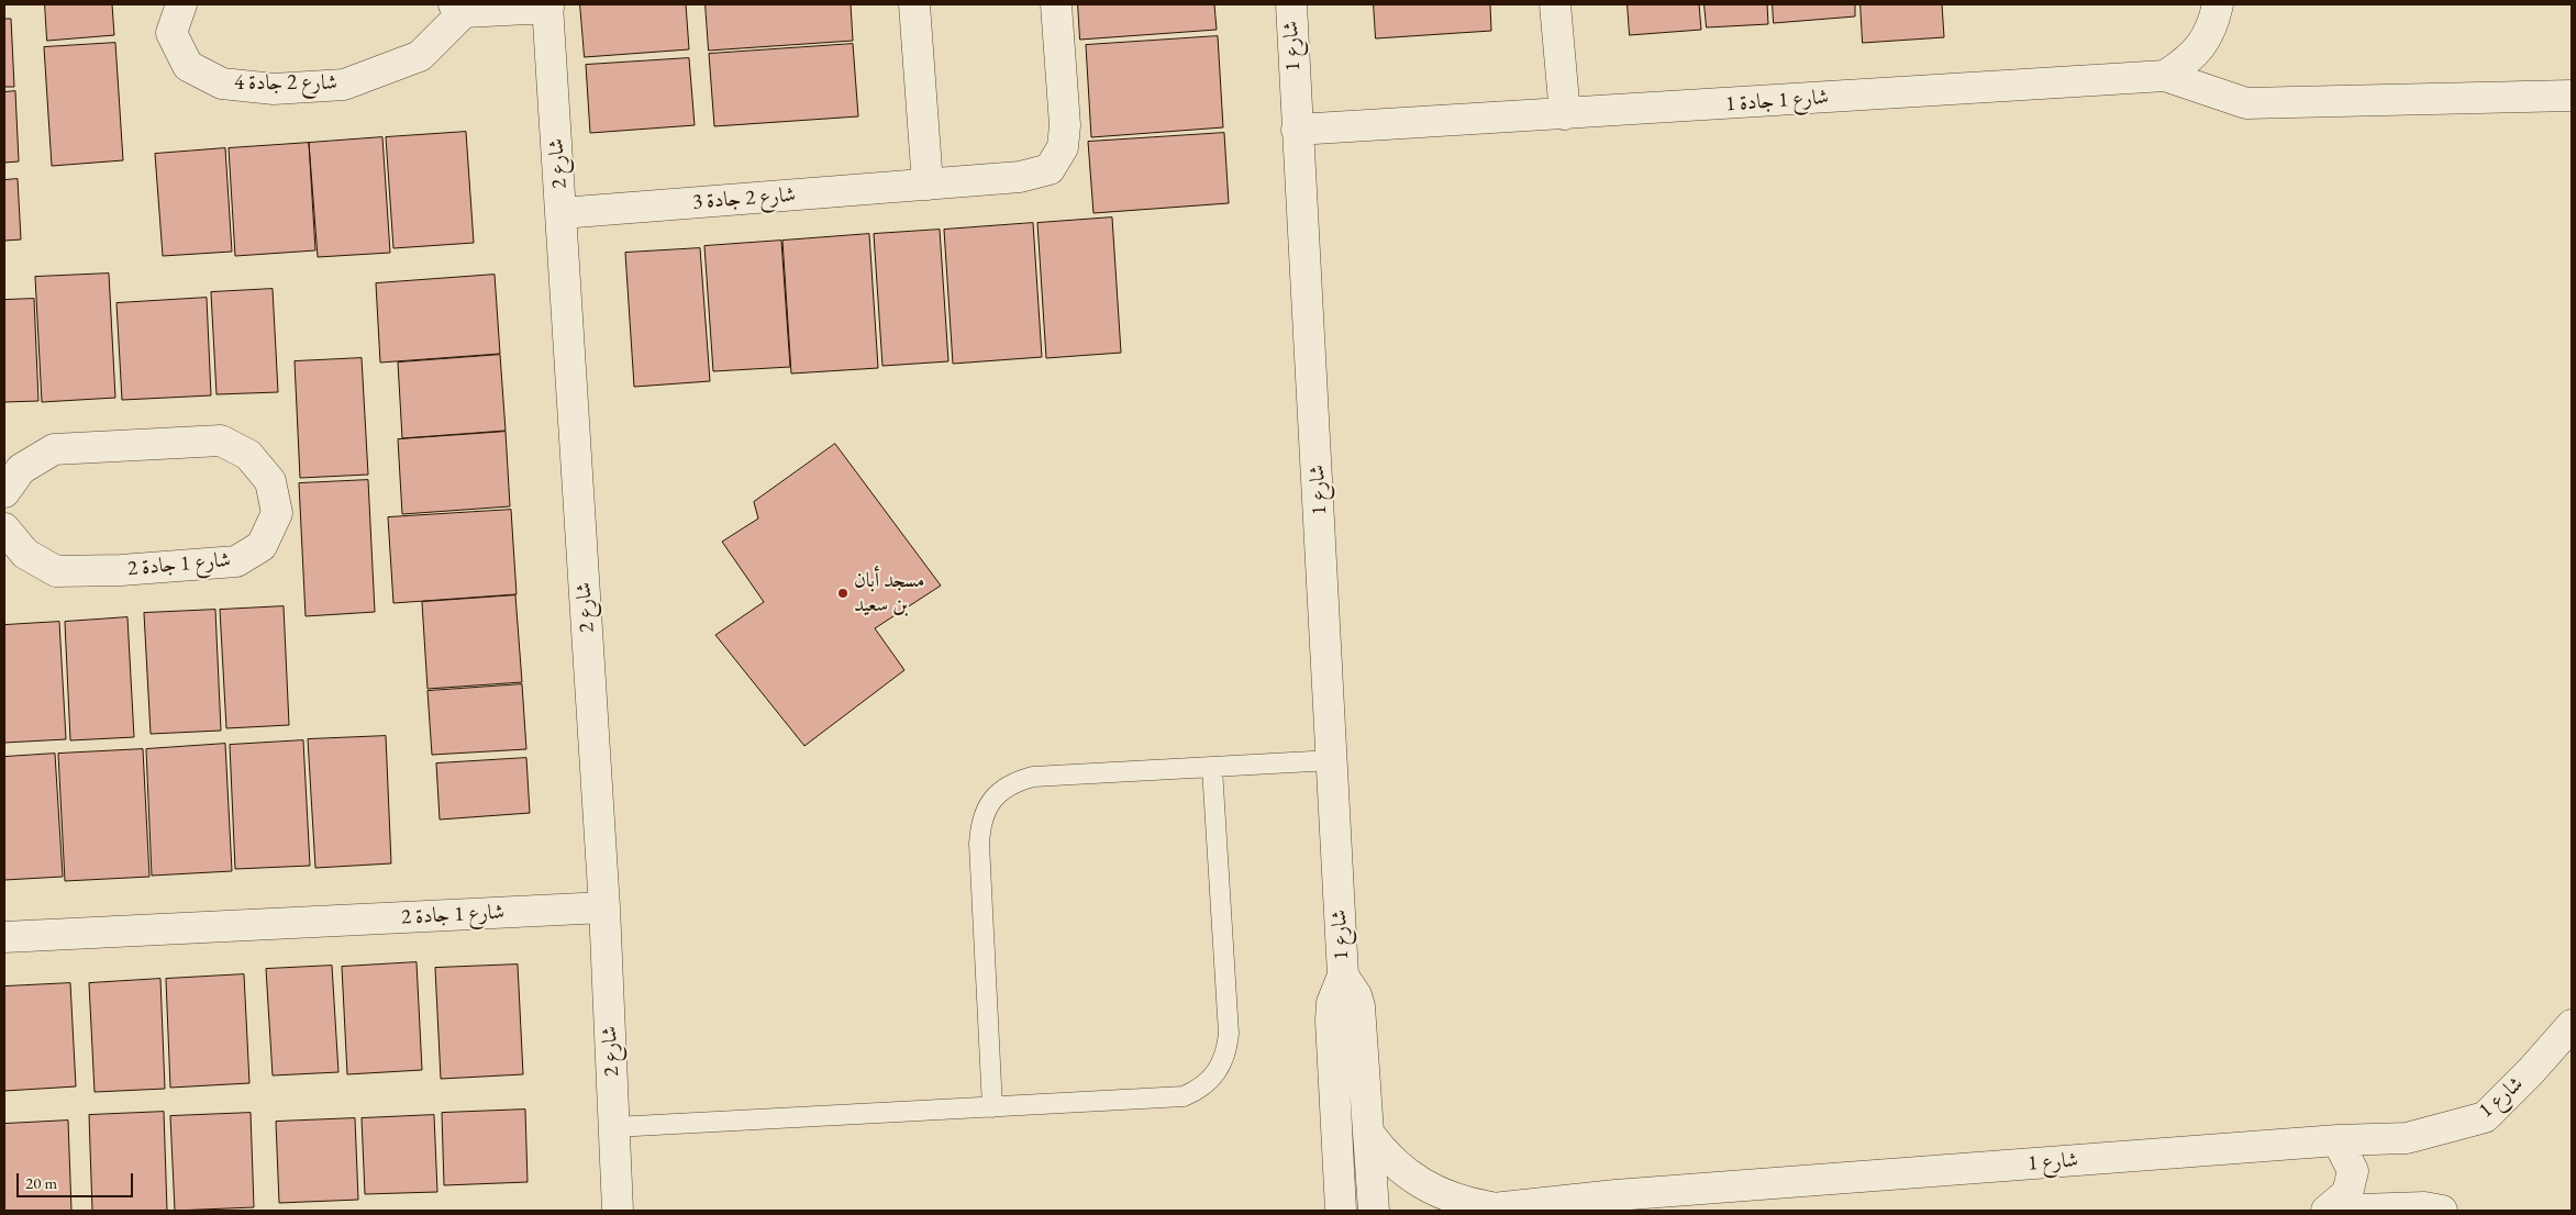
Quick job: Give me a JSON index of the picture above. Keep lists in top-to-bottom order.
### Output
{
  "streets": {
    "street": [
      "شارع 1",
      "شارع 2 جادة 4",
      "شارع 1 جادة 1",
      "شارع 2",
      "شارع 2 جادة 3",
      "شارع 1 جادة 2"
    ]
  },
  "crossings": [
    ["شارع 1", "شارع 1 جادة 1"],
    ["شارع 2 جادة 4", "شارع 2"],
    ["شارع 2", "شارع 2 جادة 3"],
    ["شارع 2", "شارع 1 جادة 2"]
  ],
  "places": ["مسجد أبان بن سعيد"],
  "scale_bar": "20 m"
}
